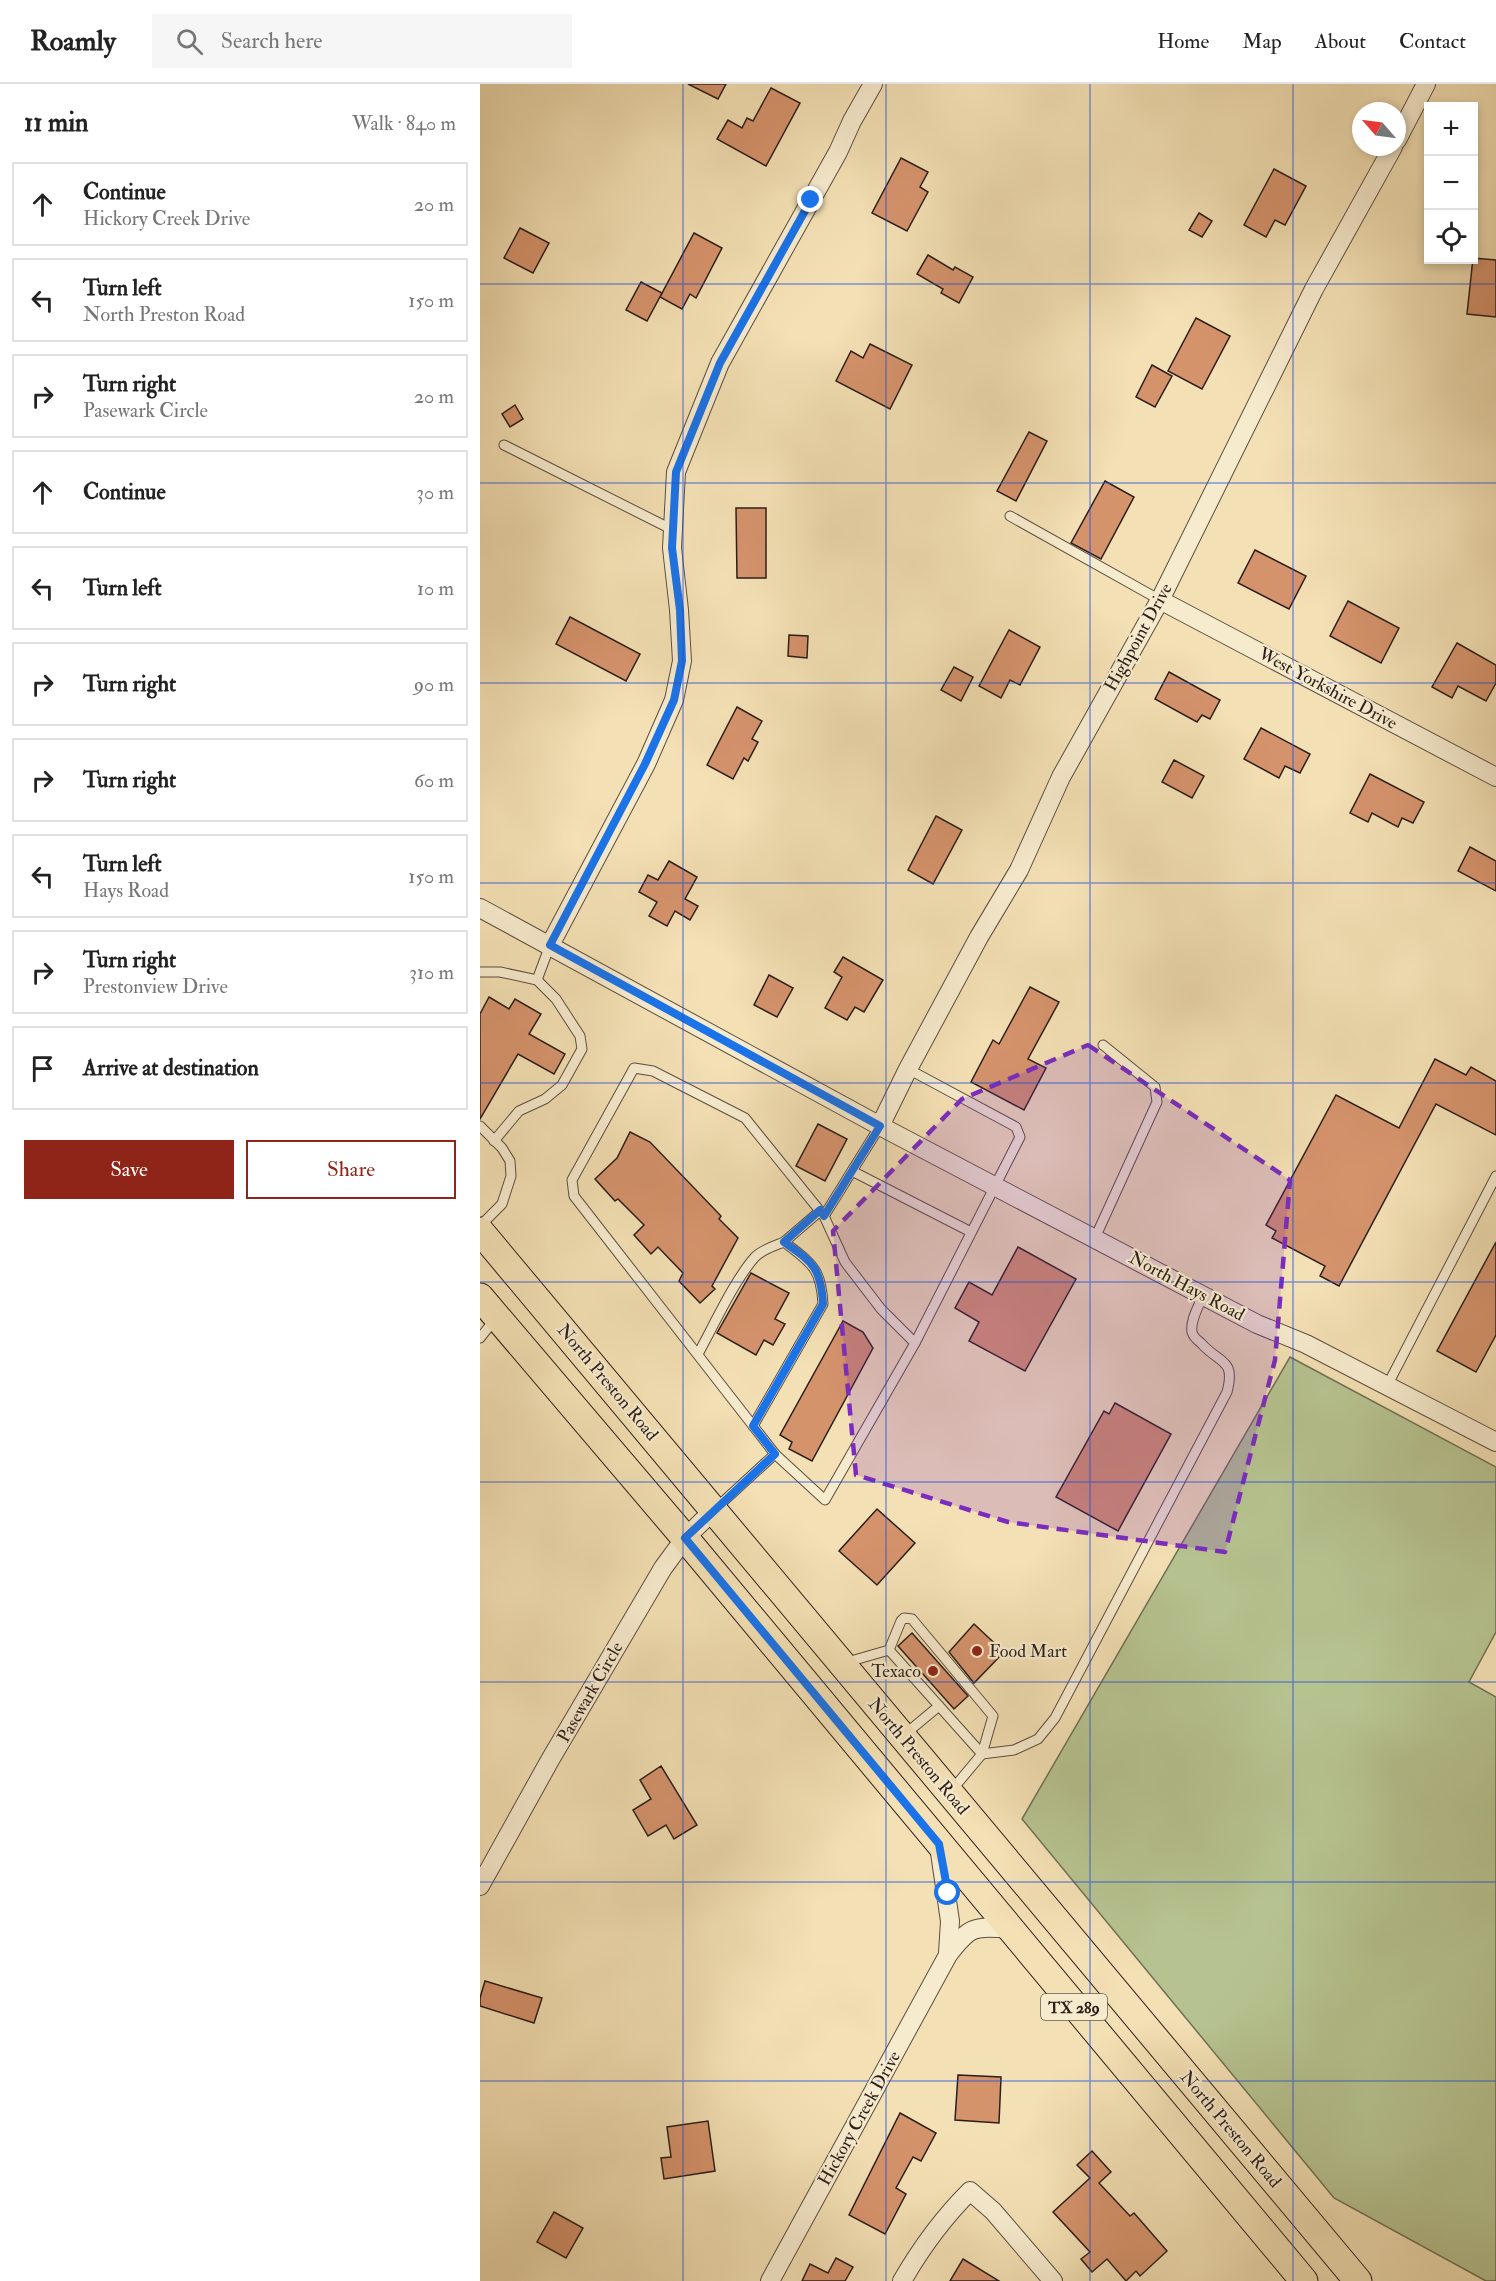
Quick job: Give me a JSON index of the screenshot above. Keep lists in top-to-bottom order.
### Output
{
  "streets": {
    "main road": ["North Preston Road", "TX 289"],
    "street": [
      "Highpoint Drive",
      "West Yorkshire Drive",
      "North Hays Road",
      "Pasewark Circle",
      "Hickory Creek Drive"
    ]
  },
  "crossings": [
    ["Highpoint Drive", "West Yorkshire Drive"],
    ["Highpoint Drive", "North Hays Road"],
    ["North Preston Road", "Pasewark Circle"],
    ["Pasewark Circle", "TX 289"],
    ["TX 289", "Hickory Creek Drive"]
  ],
  "places": ["Food Mart", "Texaco"],
  "north": "top left",
  "page": {
    "header": "Roamly",
    "search": "Search here",
    "nav": [
      "Home",
      "Map",
      "About",
      "Contact"
    ],
    "heading": ["11 min", "Walk · 840 m"],
    "map_buttons": ["+", "−"],
    "list": [
      ["Continue", "Hickory Creek Drive", "20 m"],
      ["Turn left", "North Preston Road", "150 m"],
      ["Turn right", "Pasewark Circle", "20 m"],
      ["Continue", "30 m"],
      ["Turn left", "10 m"],
      ["Turn right", "90 m"],
      ["Turn right", "60 m"],
      ["Turn left", "Hays Road", "150 m"],
      ["Turn right", "Prestonview Drive", "310 m"],
      "Arrive at destination"
    ],
    "buttons": ["Save", "Share"]
  }
}
